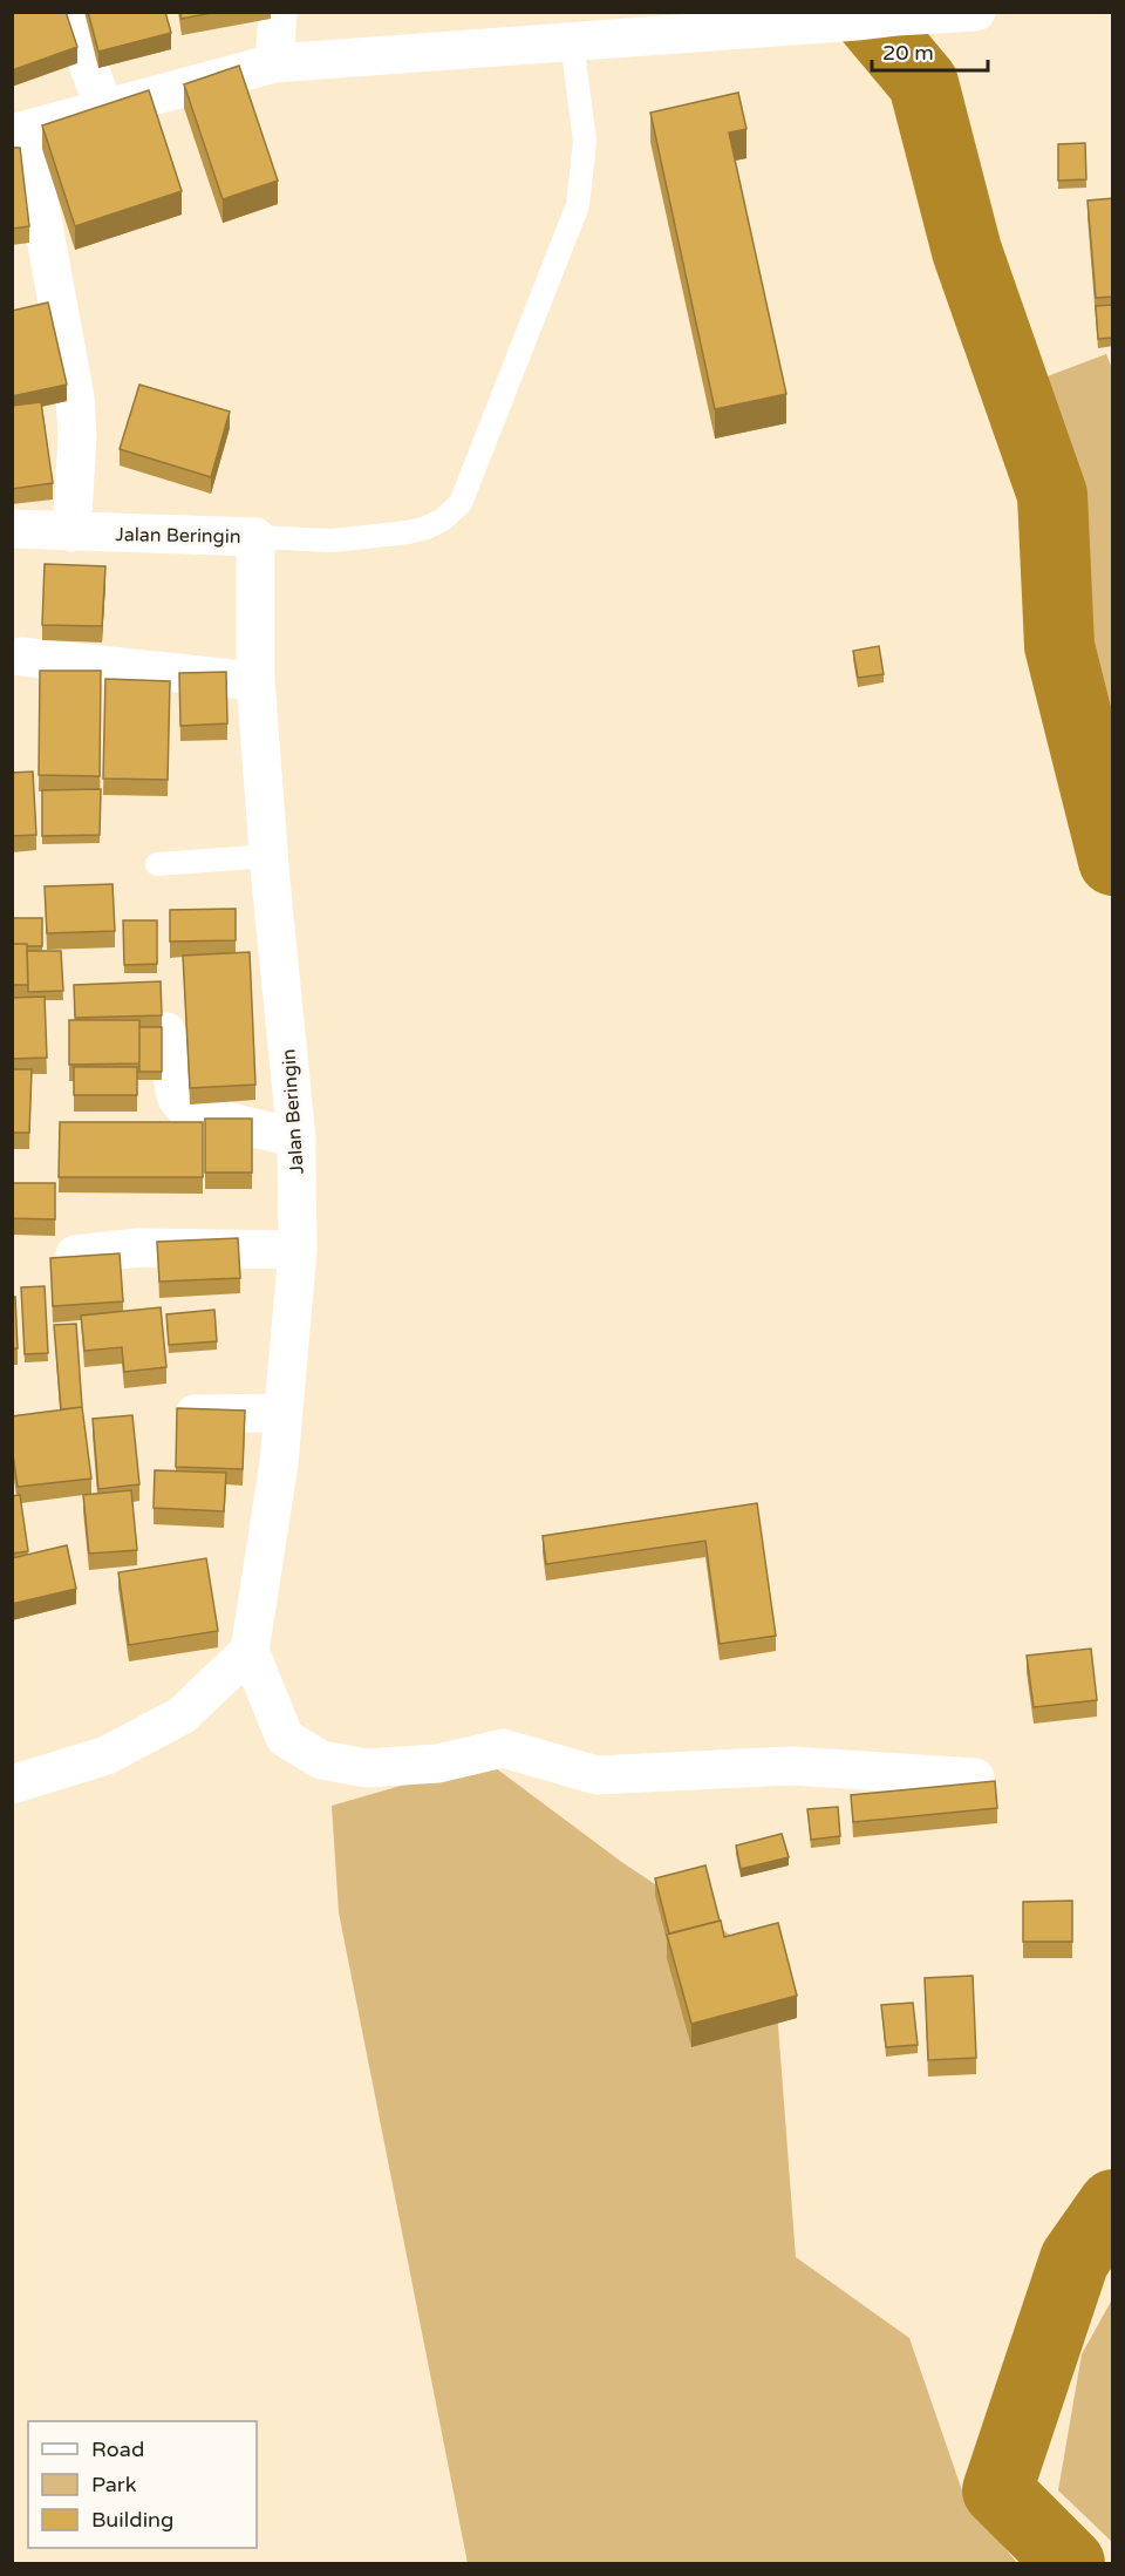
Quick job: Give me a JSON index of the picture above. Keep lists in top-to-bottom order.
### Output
{
  "streets": {
    "street": ["Jalan Beringin"]
  },
  "legend": ["Road", "Park", "Building"],
  "scale_bar": "20 m"
}
